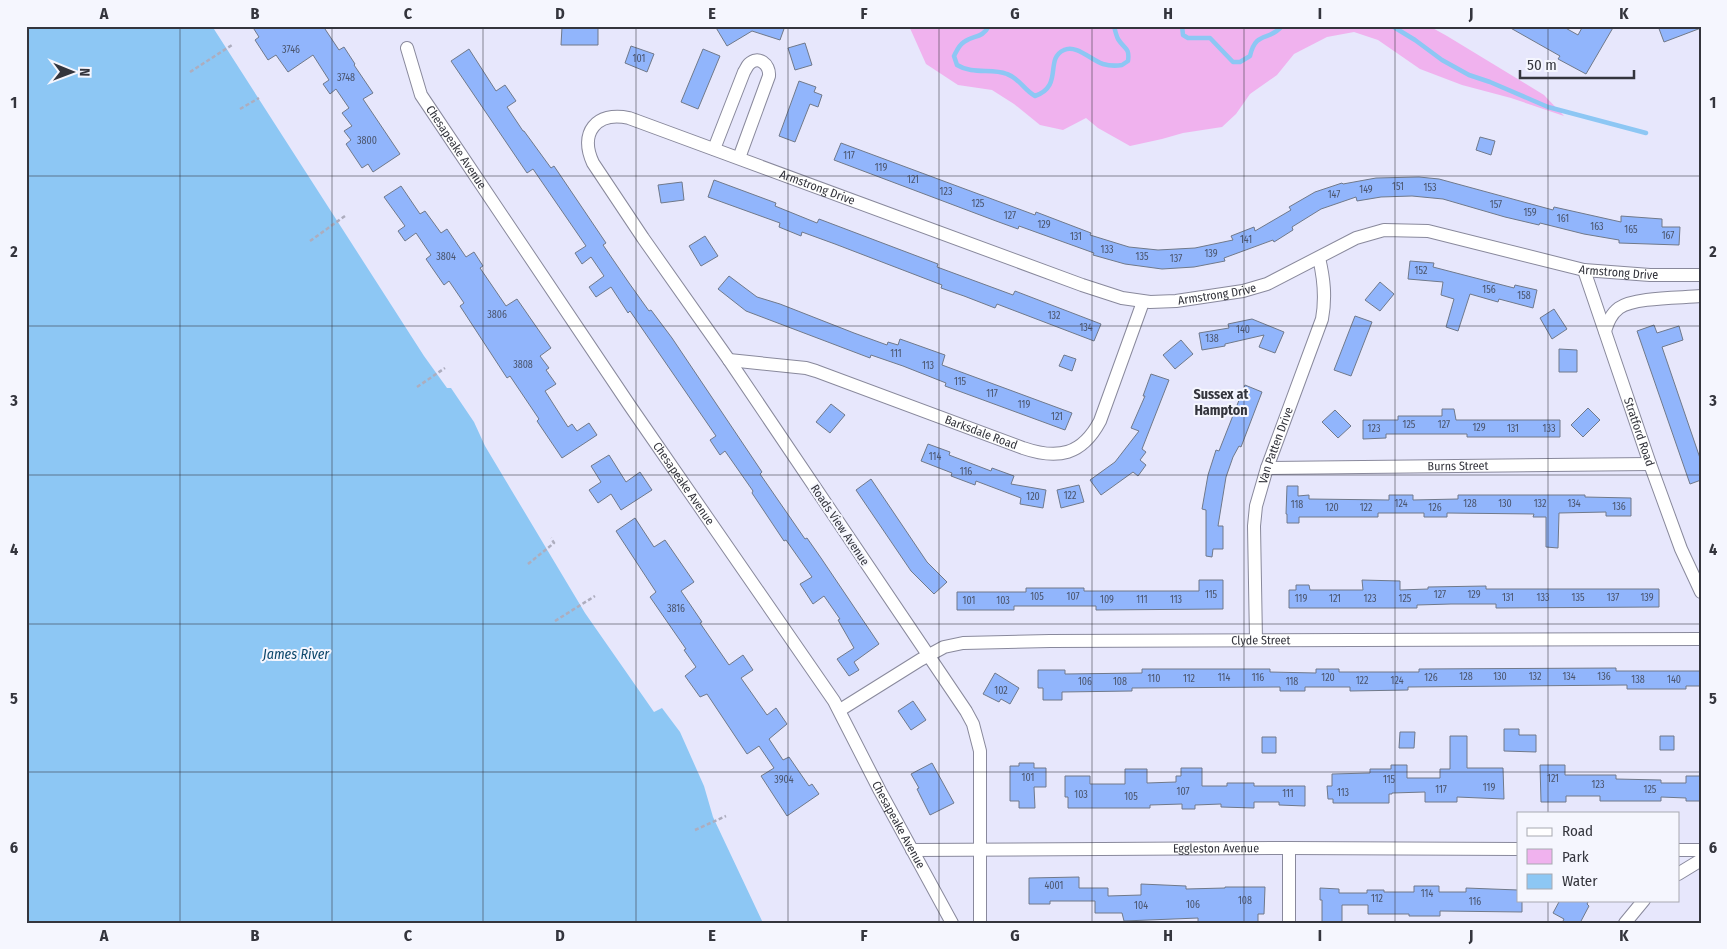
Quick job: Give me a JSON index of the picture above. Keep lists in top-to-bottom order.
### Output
{
  "streets": {
    "street": [
      "Chesapeake Avenue",
      "Armstrong Drive",
      "Barksdale Road",
      "Stratford Road",
      "Van Patten Drive",
      "Burns Street",
      "Roads View Avenue",
      "Clyde Street",
      "Eggleston Avenue"
    ]
  },
  "crossings": [
    ["Chesapeake Avenue", "Clyde Street"],
    ["Chesapeake Avenue", "Eggleston Avenue"],
    ["Armstrong Drive", "Barksdale Road"],
    ["Armstrong Drive", "Stratford Road"],
    ["Armstrong Drive", "Van Patten Drive"],
    ["Armstrong Drive", "Roads View Avenue"],
    ["Barksdale Road", "Roads View Avenue"],
    ["Stratford Road", "Burns Street"],
    ["Van Patten Drive", "Burns Street"],
    ["Van Patten Drive", "Clyde Street"],
    ["Roads View Avenue", "Clyde Street"],
    ["Roads View Avenue", "Eggleston Avenue"]
  ],
  "districts": ["Sussex at Hampton"],
  "water": ["James River"],
  "house_numbers": [
    "3746",
    "101",
    "3748",
    "3800",
    "117",
    "119",
    "121",
    "151",
    "153",
    "149",
    "123",
    "147",
    "125",
    "157",
    "159",
    "127",
    "161",
    "129",
    "163",
    "165",
    "167",
    "131",
    "141",
    "133",
    "139",
    "3804",
    "135",
    "137",
    "152",
    "156",
    "158",
    "3806",
    "132",
    "134",
    "140",
    "138",
    "111",
    "3808",
    "113",
    "115",
    "117",
    "119",
    "121",
    "125",
    "127",
    "129",
    "123",
    "131",
    "133",
    "114",
    "116",
    "122",
    "120",
    "124",
    "128",
    "130",
    "132",
    "134",
    "118",
    "136",
    "120",
    "122",
    "126",
    "115",
    "127",
    "129",
    "105",
    "107",
    "131",
    "133",
    "135",
    "137",
    "139",
    "119",
    "121",
    "123",
    "125",
    "109",
    "111",
    "113",
    "101",
    "103",
    "3816",
    "128",
    "130",
    "132",
    "134",
    "136",
    "114",
    "116",
    "120",
    "126",
    "110",
    "112",
    "138",
    "140",
    "122",
    "124",
    "106",
    "108",
    "118",
    "102",
    "101",
    "121",
    "3904",
    "115",
    "123",
    "119",
    "117",
    "125",
    "107",
    "113",
    "111",
    "103",
    "105",
    "4001",
    "114",
    "112",
    "108",
    "116",
    "106",
    "104"
  ],
  "legend": ["Road", "Park", "Water"],
  "scale_bar": "50 m",
  "north": "right",
  "grid": {
    "columns": [
      "A",
      "B",
      "C",
      "D",
      "E",
      "F",
      "G",
      "H",
      "I",
      "J",
      "K"
    ],
    "rows": [
      "1",
      "2",
      "3",
      "4",
      "5",
      "6"
    ]
  }
}
